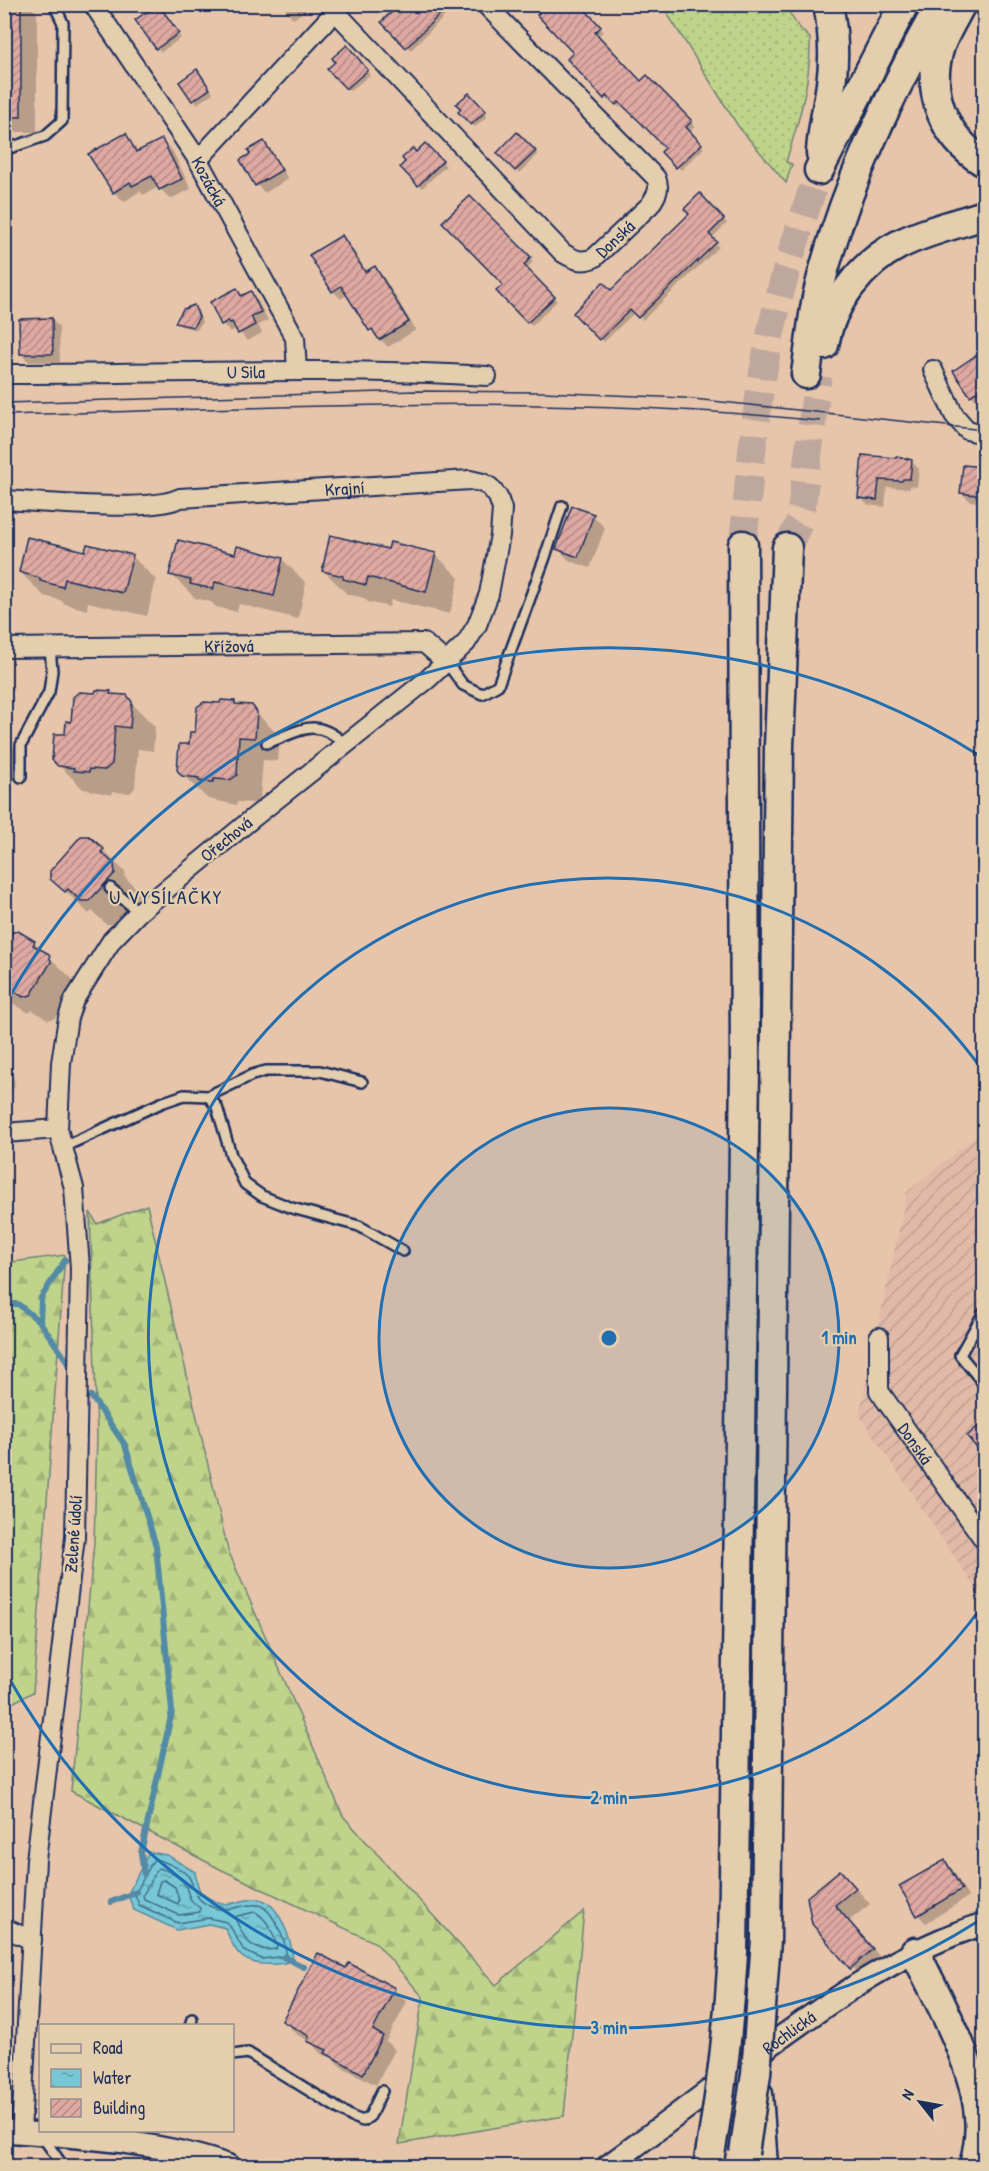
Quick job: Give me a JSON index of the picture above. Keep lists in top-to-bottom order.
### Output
{
  "streets": {
    "street": [
      "Kozácká",
      "Donská",
      "U Sila",
      "Krajní",
      "Křížová",
      "Ořechová",
      "Zelené údolí",
      "Rochlická"
    ]
  },
  "crossings": [
    ["Kozácká", "Donská"],
    ["Kozácká", "U Sila"],
    ["Krajní", "Křížová"],
    ["Krajní", "Ořechová"],
    ["Křížová", "Ořechová"],
    ["Ořechová", "Zelené údolí"]
  ],
  "districts": ["U VYSÍLAČKY"],
  "legend": ["Road", "Water", "Building"],
  "north": "top left",
  "rings": ["1 min", "2 min", "3 min"]
}
